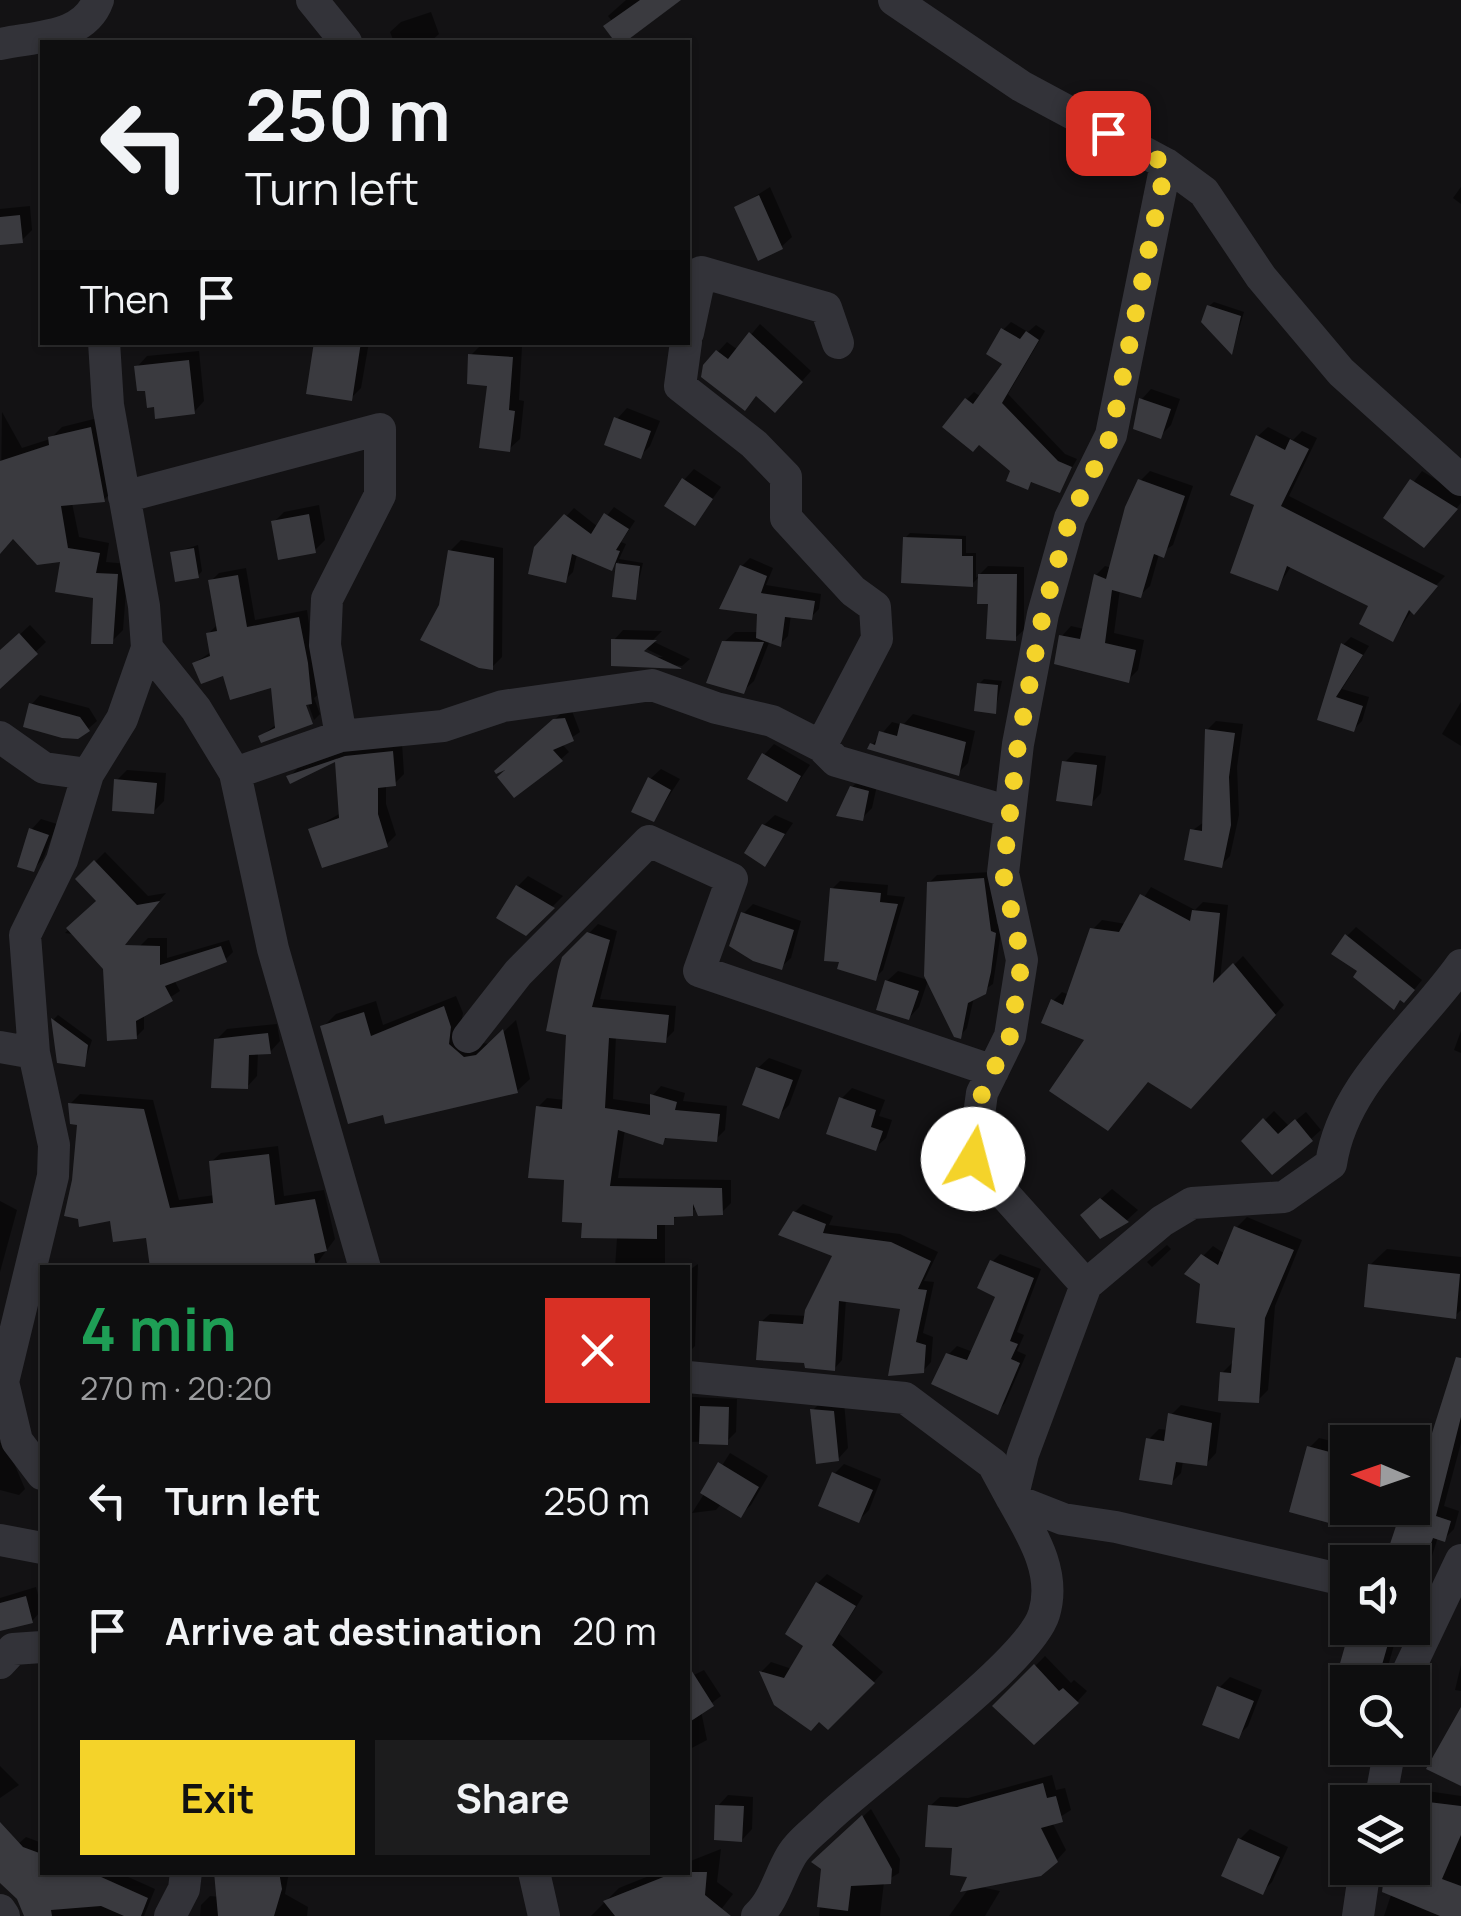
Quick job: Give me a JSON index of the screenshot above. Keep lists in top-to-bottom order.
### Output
{
  "north": "left",
  "page": {
    "turn": ["250 m", "Turn left"],
    "then": "Then",
    "heading": ["4 min", "270 m · 20:20"],
    "list": [
      {
        "name": "Turn left",
        "value": "250 m"
      },
      {
        "name": "Arrive at destination",
        "value": "20 m"
      }
    ],
    "buttons": ["Exit", "Share"]
  }
}
